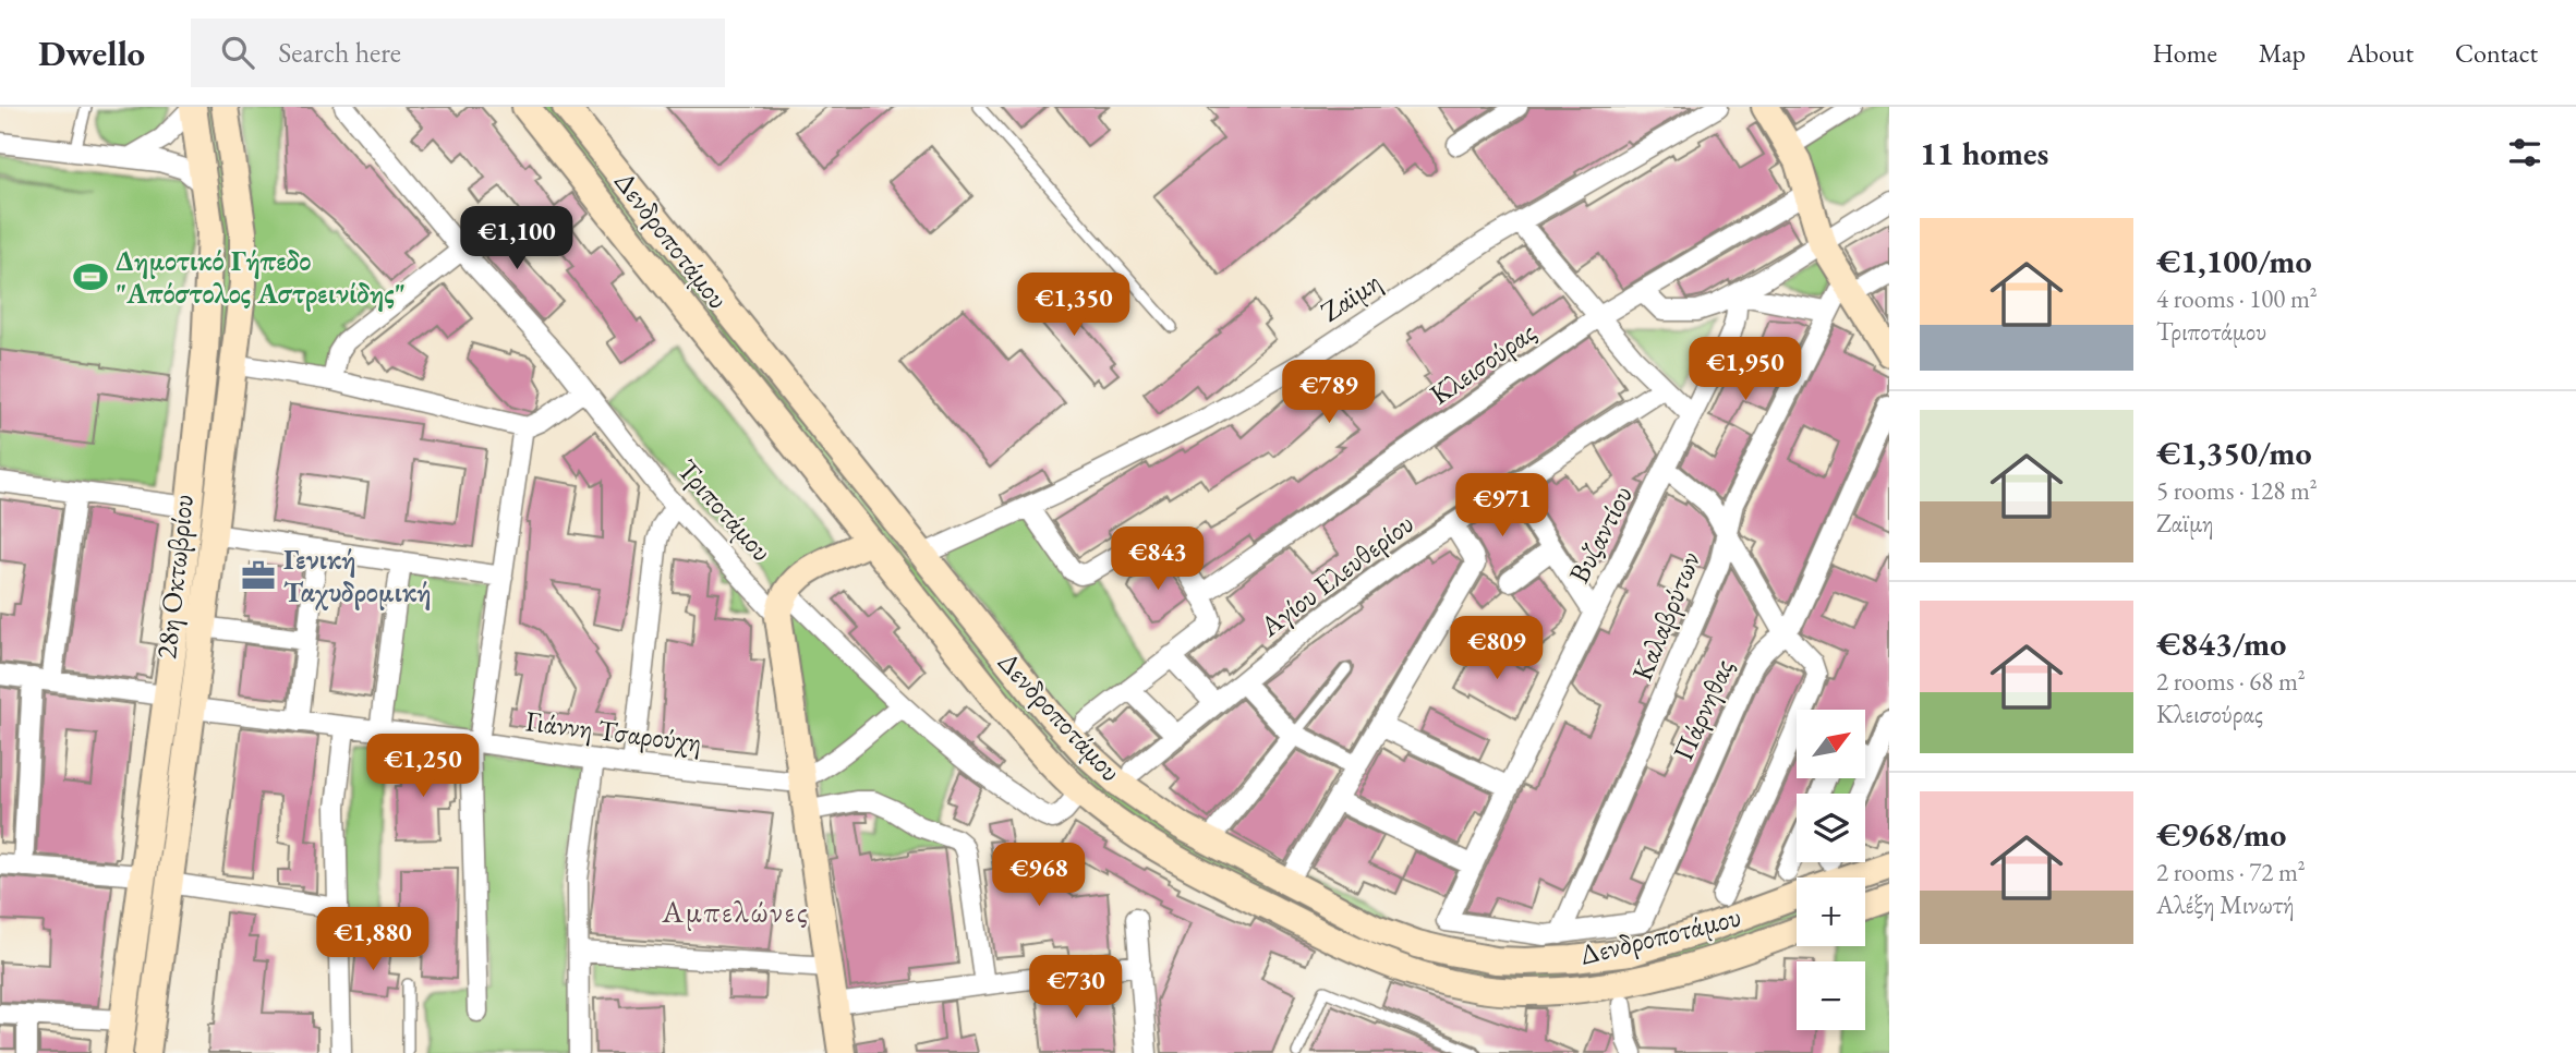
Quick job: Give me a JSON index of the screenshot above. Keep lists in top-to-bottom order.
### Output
{
  "streets": {
    "main road": ["Δενδροποτάμου", "28η Οκτωβρίου"],
    "street": [
      "Ζαϊμη",
      "Κλεισούρας",
      "Τριποτάμου",
      "Βυζαντίου",
      "Αγίου Ελευθερίου",
      "Καλαβρύτων",
      "Πάρνηθας",
      "Γιάννη Τσαρούχη"
    ]
  },
  "crossings": [
    ["Δενδροποτάμου", "Ζαϊμη"],
    ["Δενδροποτάμου", "Τριποτάμου"],
    ["Βυζαντίου", "Καλαβρύτων"],
    ["Βυζαντίου", "Πάρνηθας"],
    ["28η Οκτωβρίου", "Γιάννη Τσαρούχη"],
    ["Καλαβρύτων", "Πάρνηθας"]
  ],
  "districts": ["Αμπελώνες"],
  "places": {
    "sports": ["Δημοτικό Γήπεδο \"Απόστολος Αστρεινίδης\""],
    "office": ["Γενική Ταχυδρομική"]
  },
  "north": "top right",
  "page": {
    "header": "Dwello",
    "search": "Search here",
    "nav": [
      "Home",
      "Map",
      "About",
      "Contact"
    ],
    "heading": "11 homes",
    "list": [
      {
        "name": "€1,100/mo",
        "note": "4 rooms · 100 m² · Τριποτάμου"
      },
      {
        "name": "€1,350/mo",
        "note": "5 rooms · 128 m² · Ζαϊμη"
      },
      {
        "name": "€843/mo",
        "note": "2 rooms · 68 m² · Κλεισούρας"
      },
      {
        "name": "€968/mo",
        "note": "2 rooms · 72 m² · Αλέξη Μινωτή"
      }
    ],
    "price": [
      "€1,100",
      "€1,350",
      "€1,950",
      "€789",
      "€971",
      "€843",
      "€809",
      "€1,250",
      "€968",
      "€1,880",
      "€730"
    ],
    "map_buttons": ["+", "−"]
  }
}
